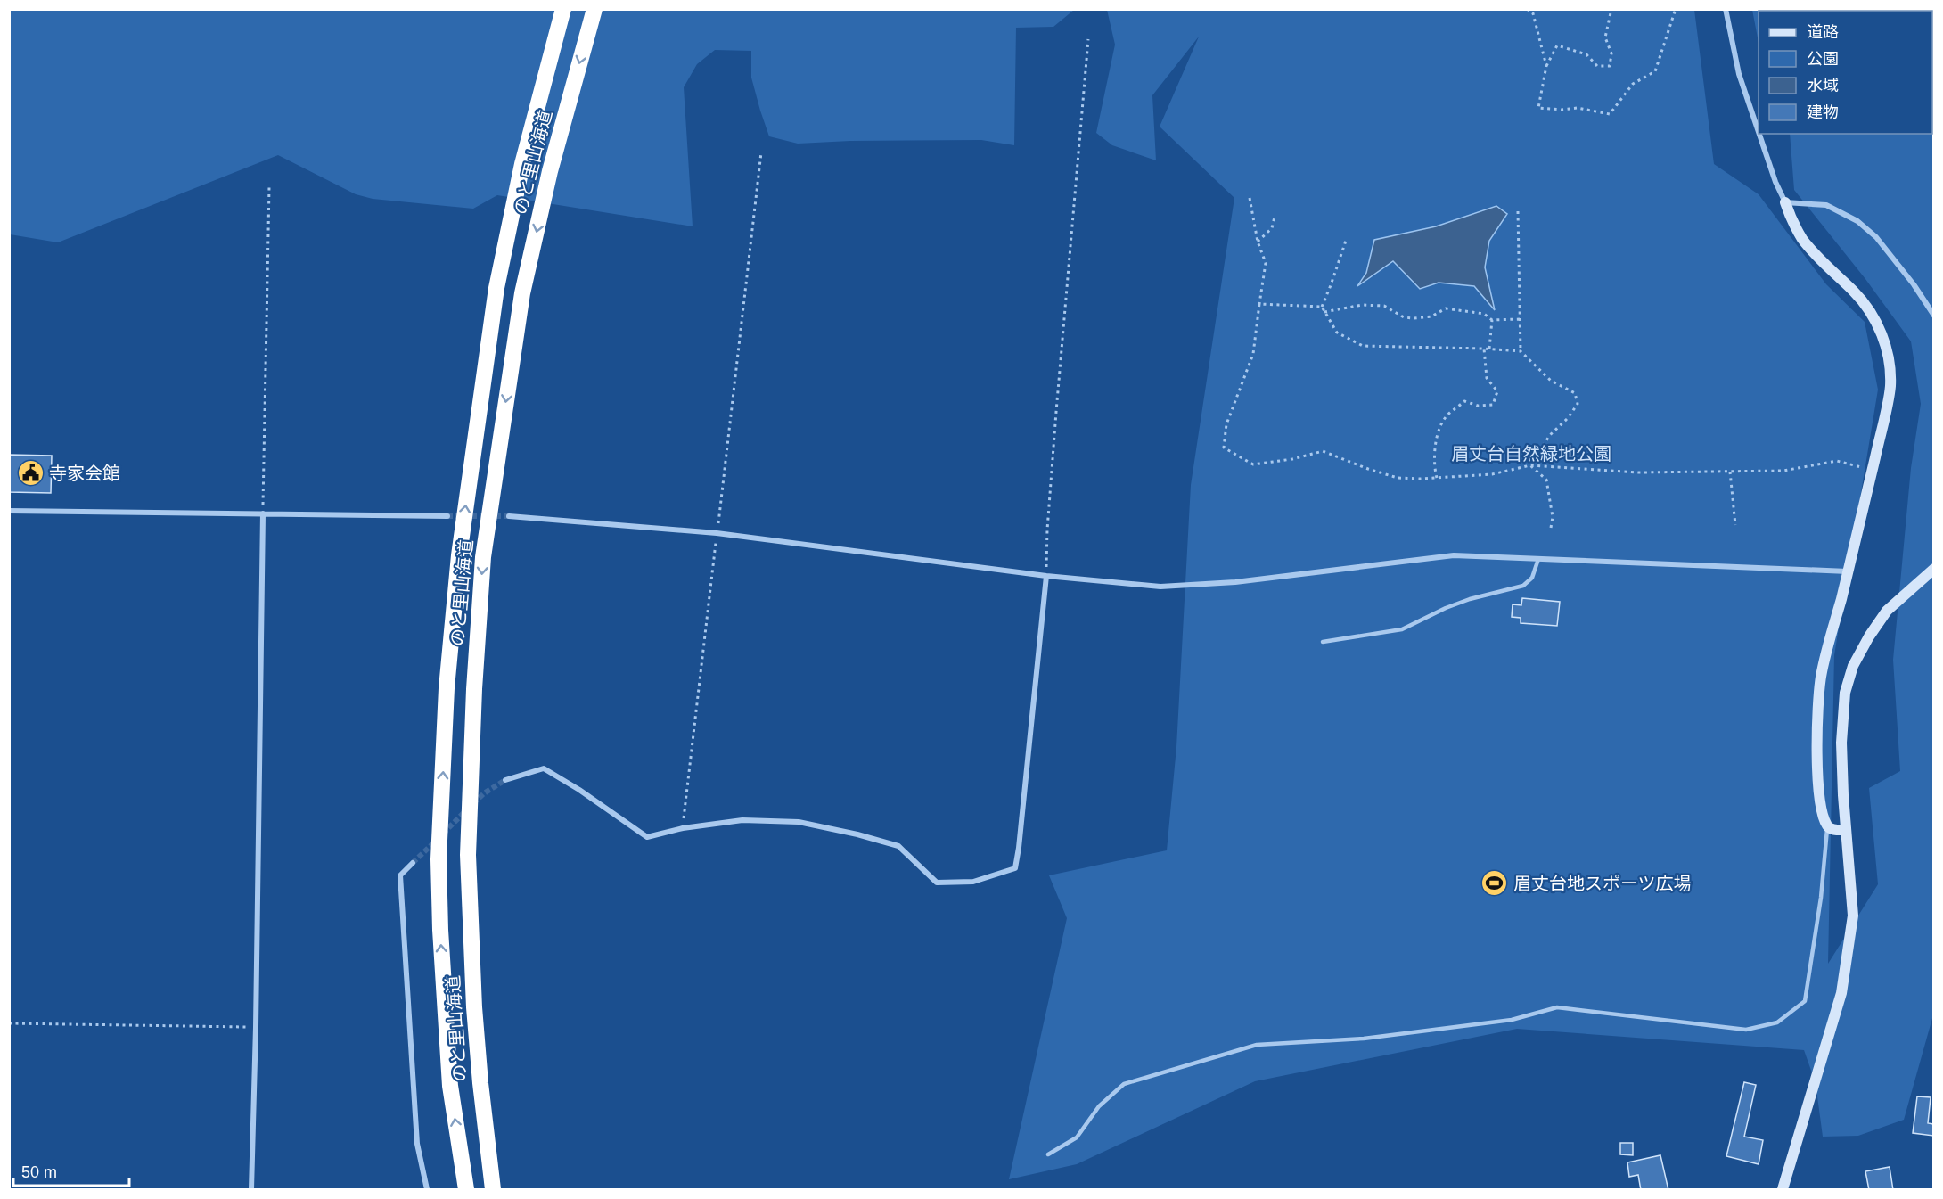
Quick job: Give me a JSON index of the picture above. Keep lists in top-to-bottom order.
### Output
{
  "streets": {
    "highway": ["のと里山海道"]
  },
  "parks": ["眉丈台自然緑地公園"],
  "places": {
    "public building": ["寺家会館"],
    "sports": ["眉丈台地スポーツ広場"]
  },
  "legend": [
    "道路",
    "公園",
    "水域",
    "建物"
  ],
  "scale_bar": "50 m"
}
